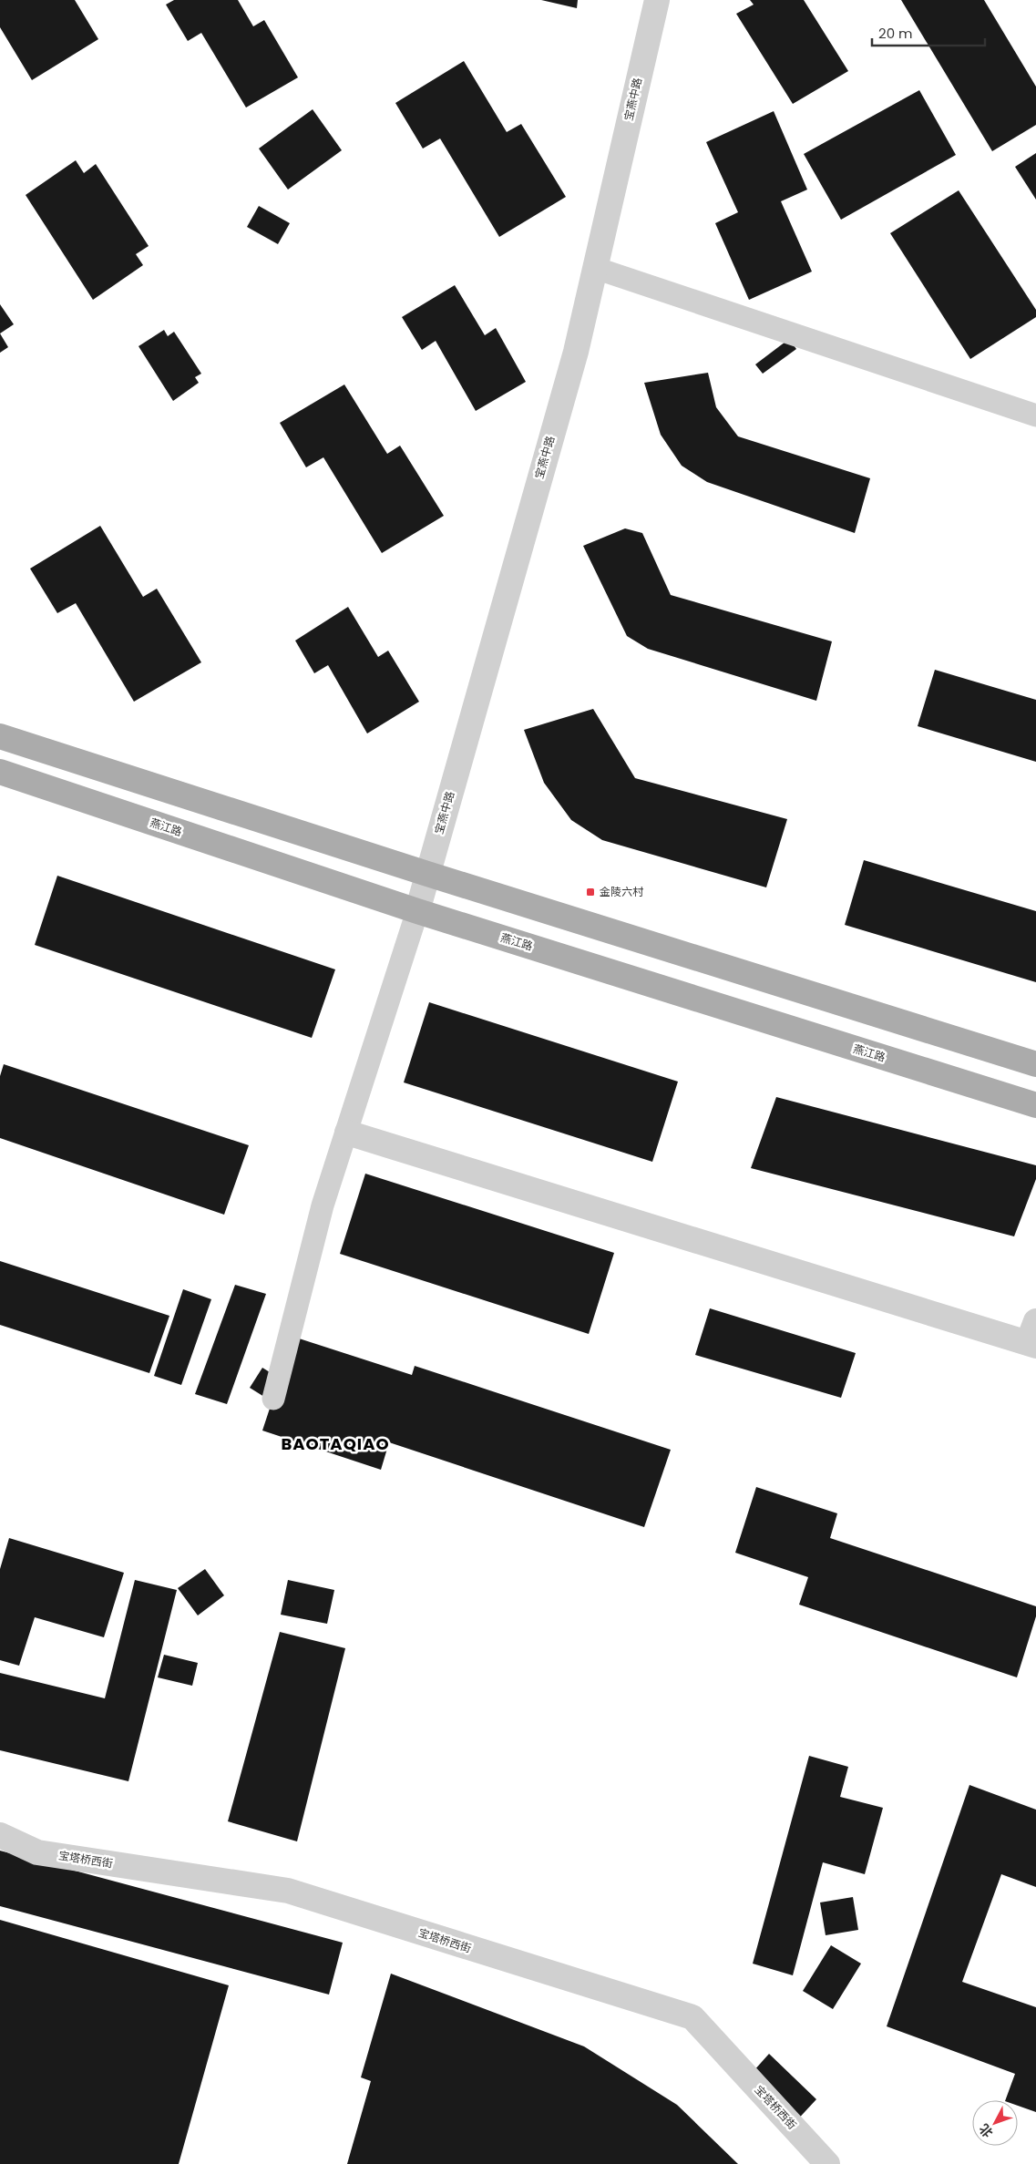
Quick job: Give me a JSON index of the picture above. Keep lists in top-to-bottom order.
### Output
{
  "streets": {
    "main road": ["燕江路"],
    "street": ["宝燕中路", "宝塔桥西街"]
  },
  "crossings": [
    ["宝燕中路", "燕江路"]
  ],
  "districts": ["BAOTAQIAO"],
  "places": {
    "transit": ["金陵六村"]
  },
  "scale_bar": "20 m",
  "north": "bottom left"
}
